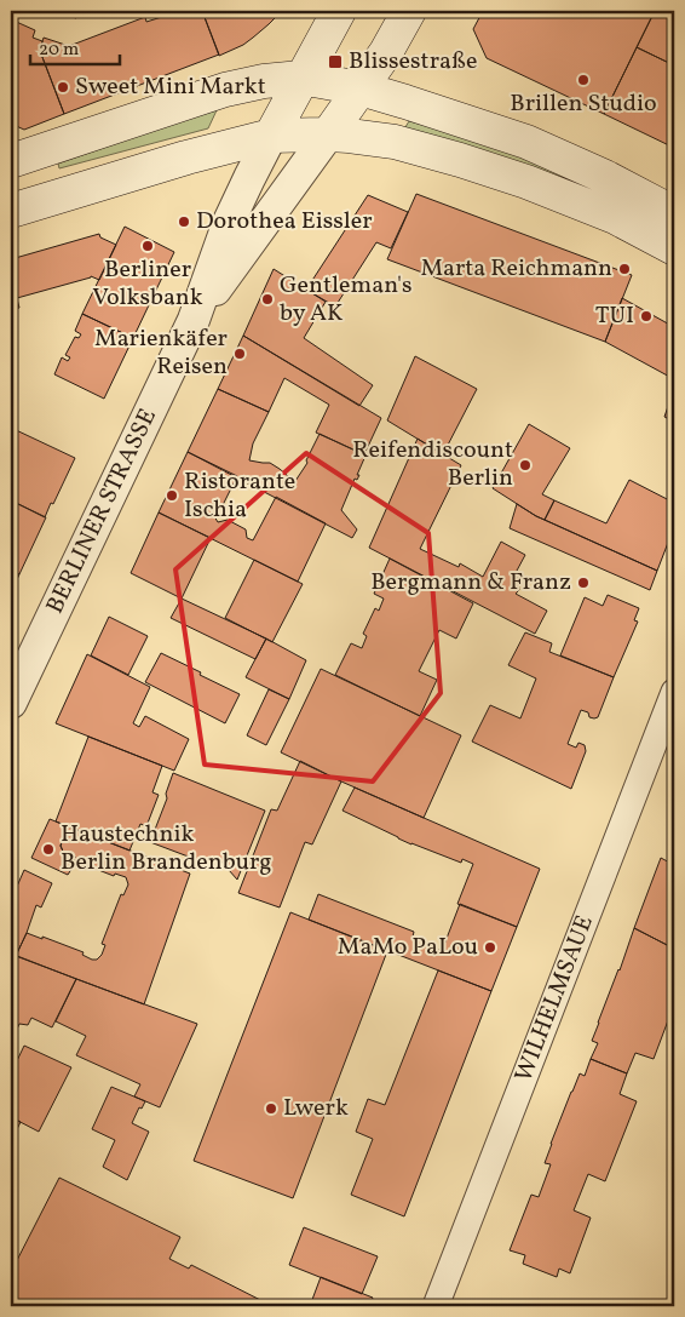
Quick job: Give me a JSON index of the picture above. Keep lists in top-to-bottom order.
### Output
{
  "streets": {
    "main road": ["BERLINER STRASSE"],
    "street": ["WILHELMSAUE"]
  },
  "places": {
    "transit": ["Blissestraße"],
    "other": [
      "Brillen Studio",
      "Sweet Mini Markt",
      "Dorothea Eissler",
      "Berliner Volksbank",
      "Marta Reichmann",
      "Gentleman's by AK",
      "TUI",
      "Marienkäfer Reisen",
      "Reifendiscount Berlin",
      "Ristorante Ischia",
      "Bergmann & Franz",
      "Haustechnik Berlin Brandenburg",
      "MaMo PaLou",
      "Lwerk"
    ]
  },
  "scale_bar": "20 m"
}
